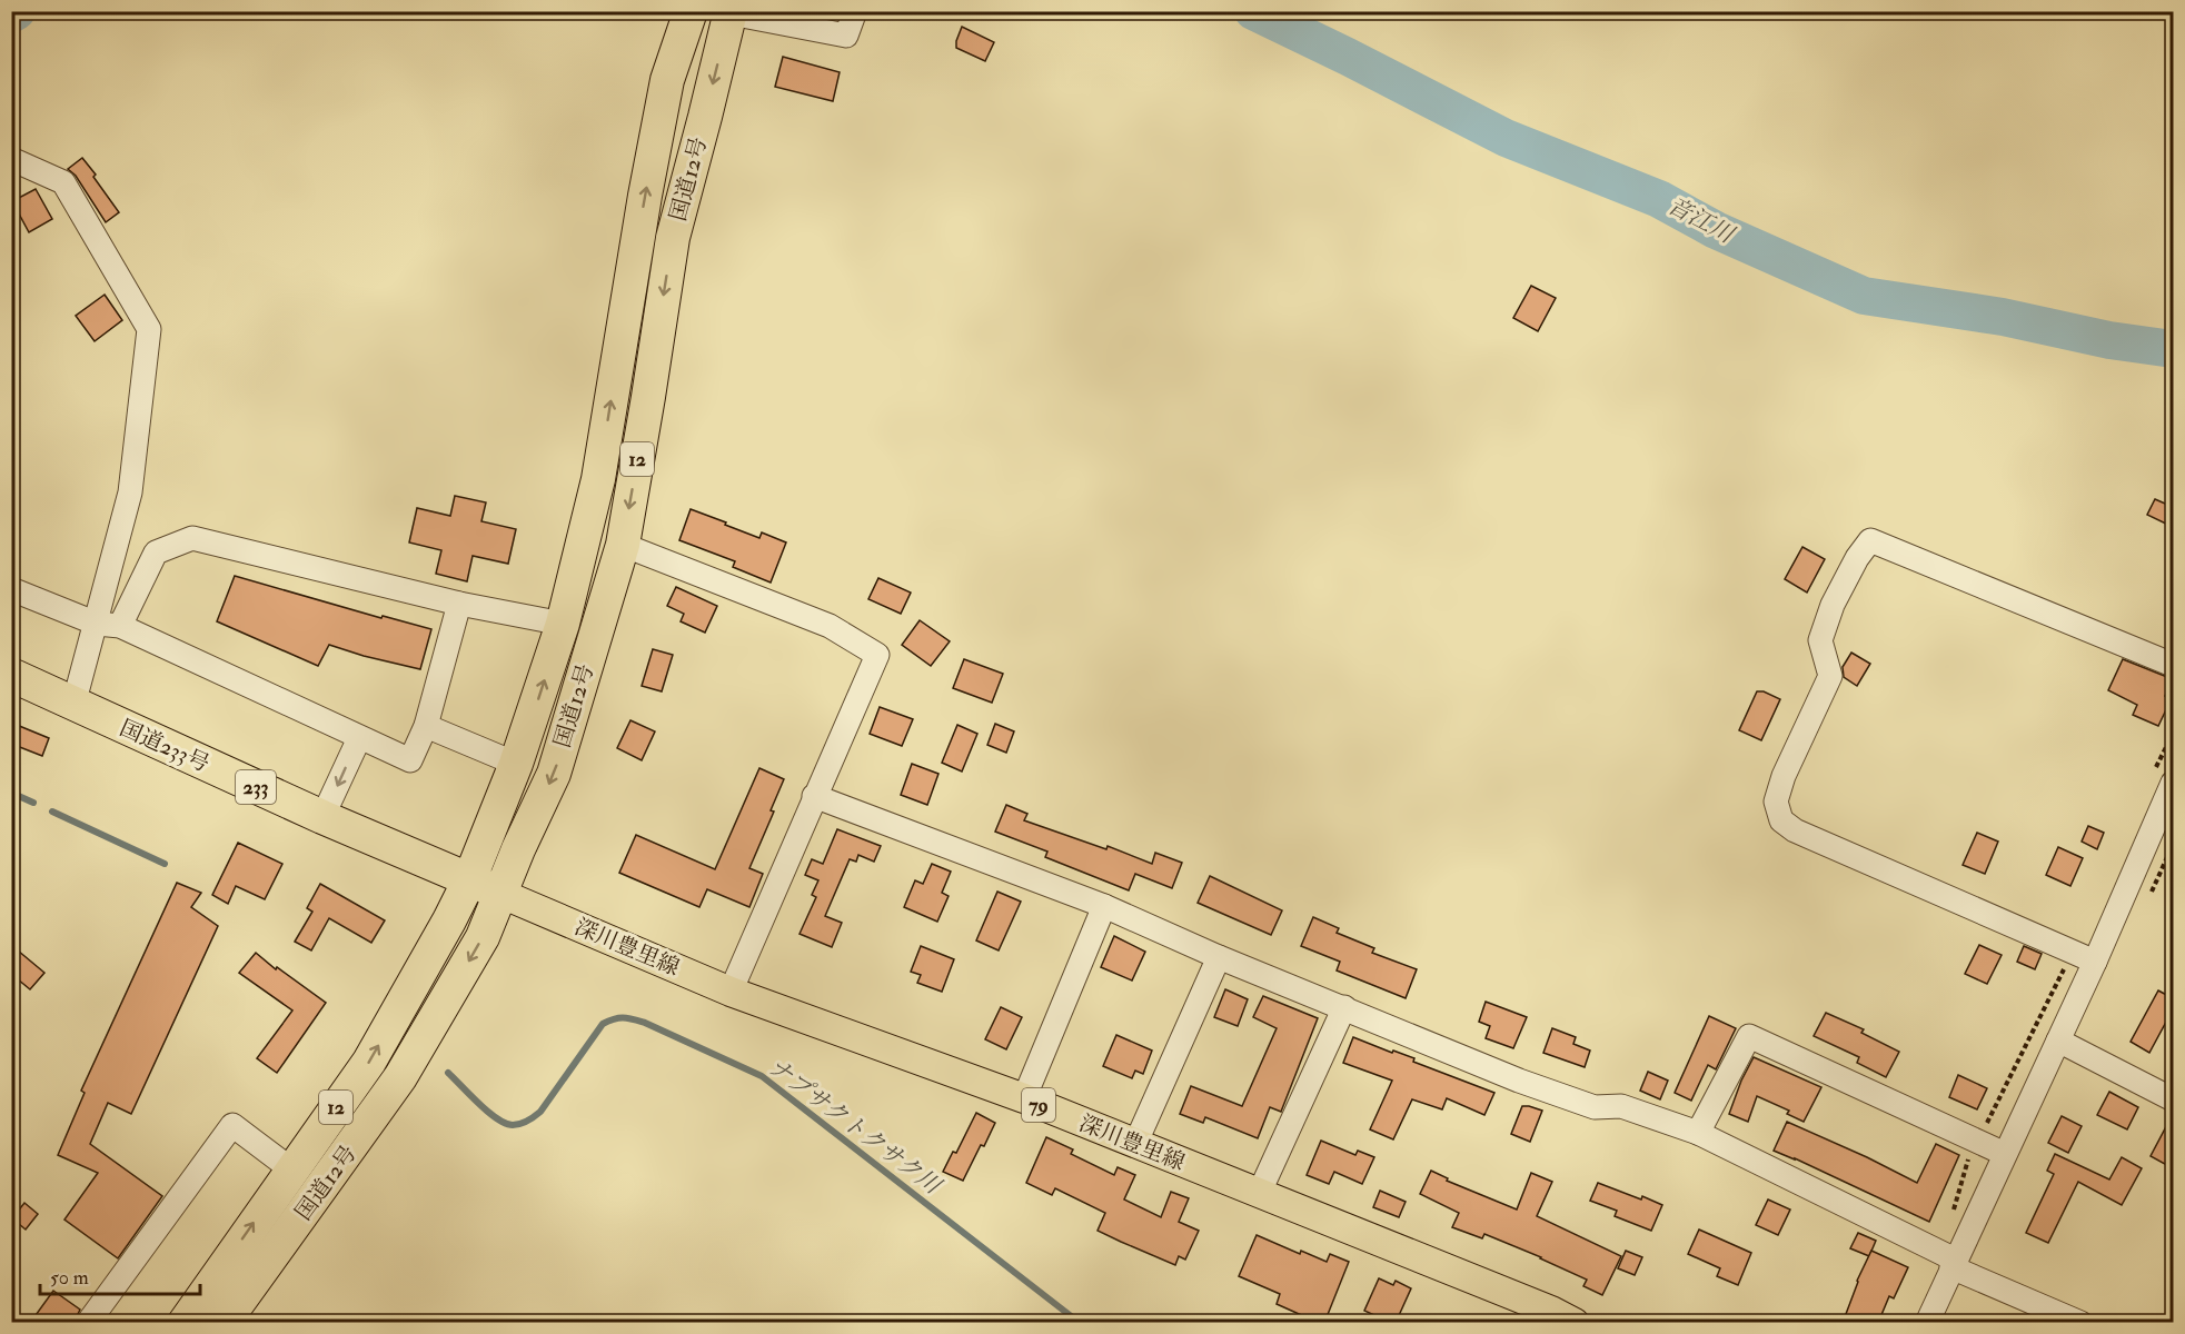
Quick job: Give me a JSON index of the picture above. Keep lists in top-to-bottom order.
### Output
{
  "streets": {
    "highway": [
      "国道12号",
      "12",
      "国道233号",
      "233"
    ],
    "main road": ["深川豊里線", "79"]
  },
  "crossings": [
    ["国道12号", "国道233号"],
    ["国道12号", "深川豊里線"],
    ["国道233号", "深川豊里線"]
  ],
  "water": ["音江川", "ナプサクトクサク川"],
  "scale_bar": "50 m"
}
